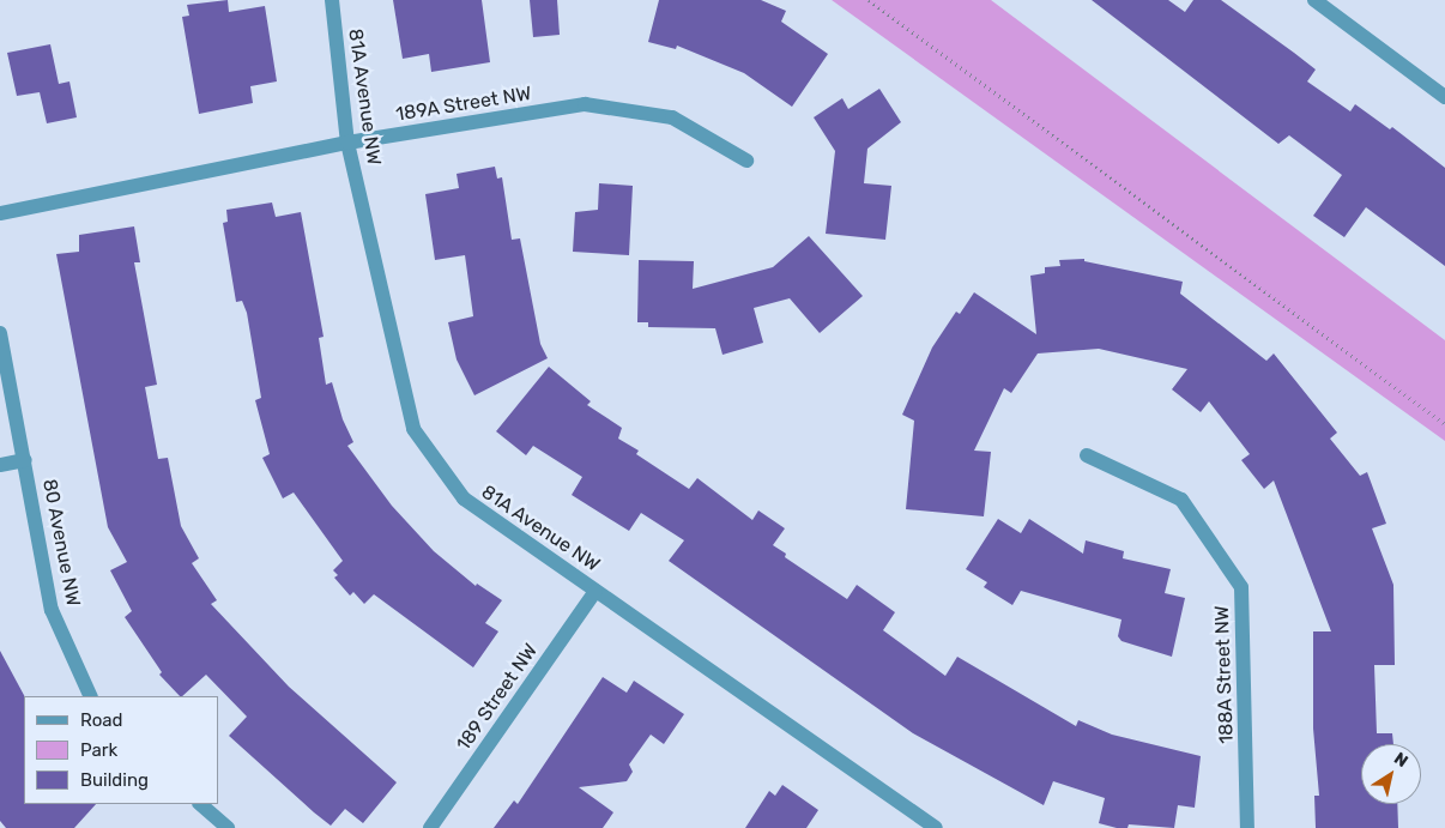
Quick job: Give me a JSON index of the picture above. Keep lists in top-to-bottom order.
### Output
{
  "streets": {
    "street": [
      "81A Avenue NW",
      "189A Street NW",
      "80 Avenue NW",
      "188A Street NW",
      "189 Street NW"
    ]
  },
  "crossings": [
    ["81A Avenue NW", "189A Street NW"],
    ["81A Avenue NW", "189 Street NW"]
  ],
  "legend": ["Road", "Park", "Building"],
  "north": "top right"
}
